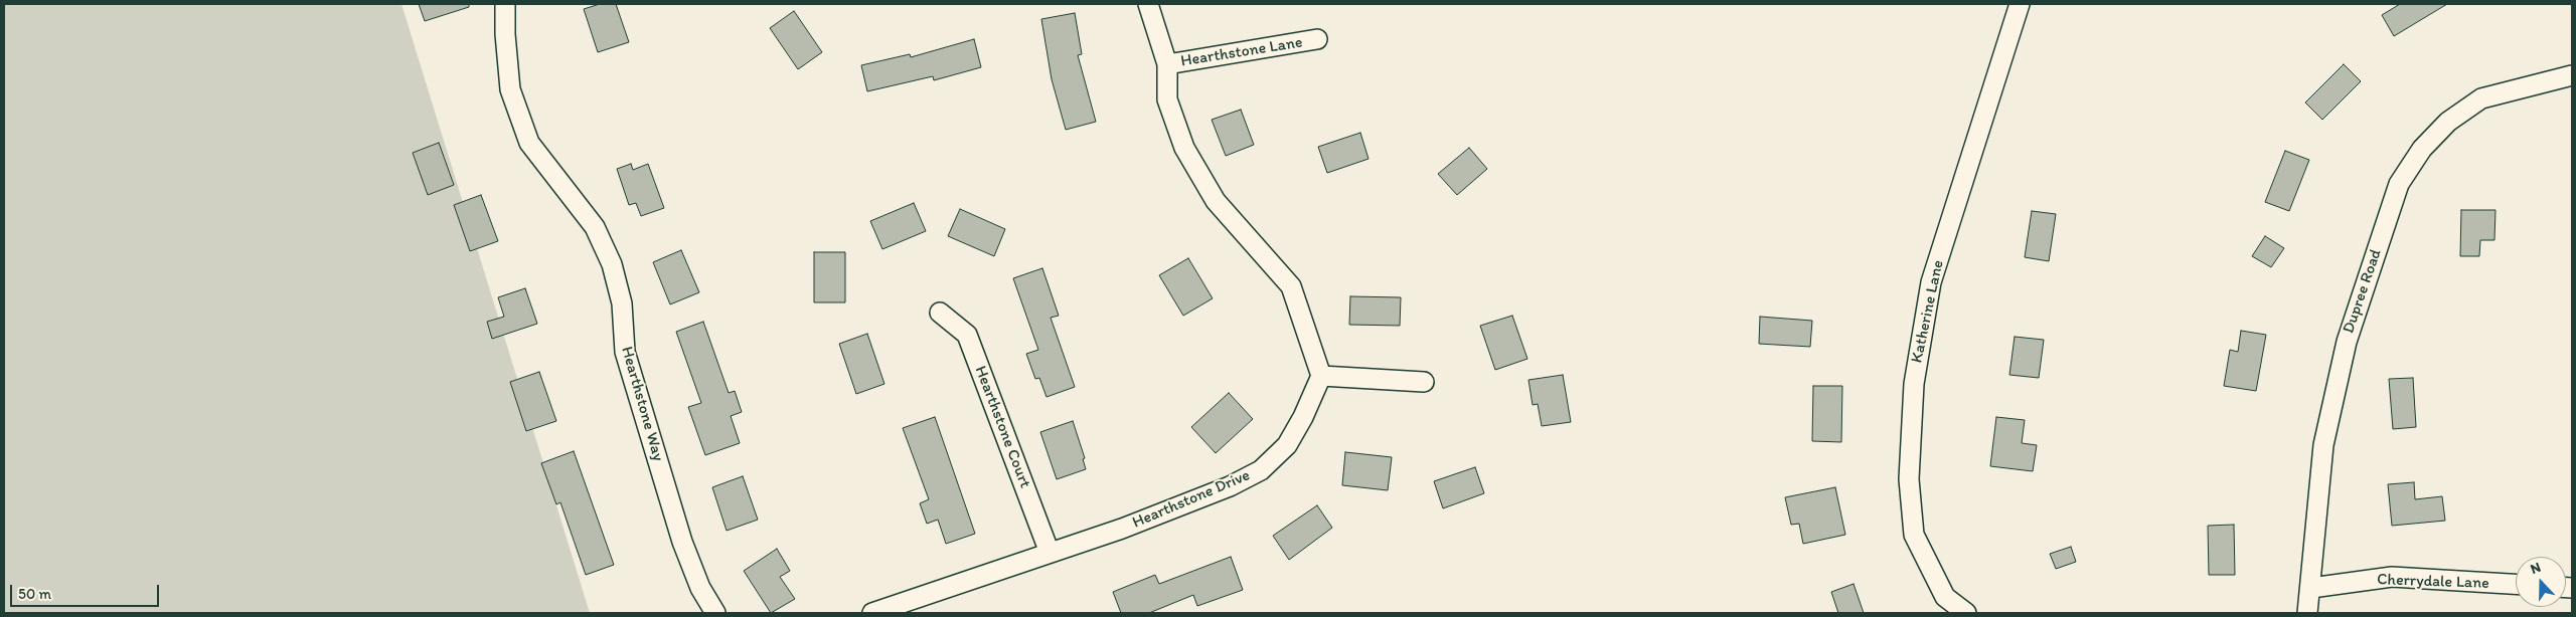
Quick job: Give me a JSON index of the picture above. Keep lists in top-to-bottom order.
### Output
{
  "streets": {
    "street": [
      "Hearthstone Lane",
      "Dupree Road",
      "Katherine Lane",
      "Hearthstone Way",
      "Hearthstone Court",
      "Hearthstone Drive",
      "Cherrydale Lane"
    ]
  },
  "crossings": [
    ["Dupree Road", "Cherrydale Lane"],
    ["Hearthstone Court", "Hearthstone Drive"]
  ],
  "scale_bar": "50 m",
  "north": "top"
}
